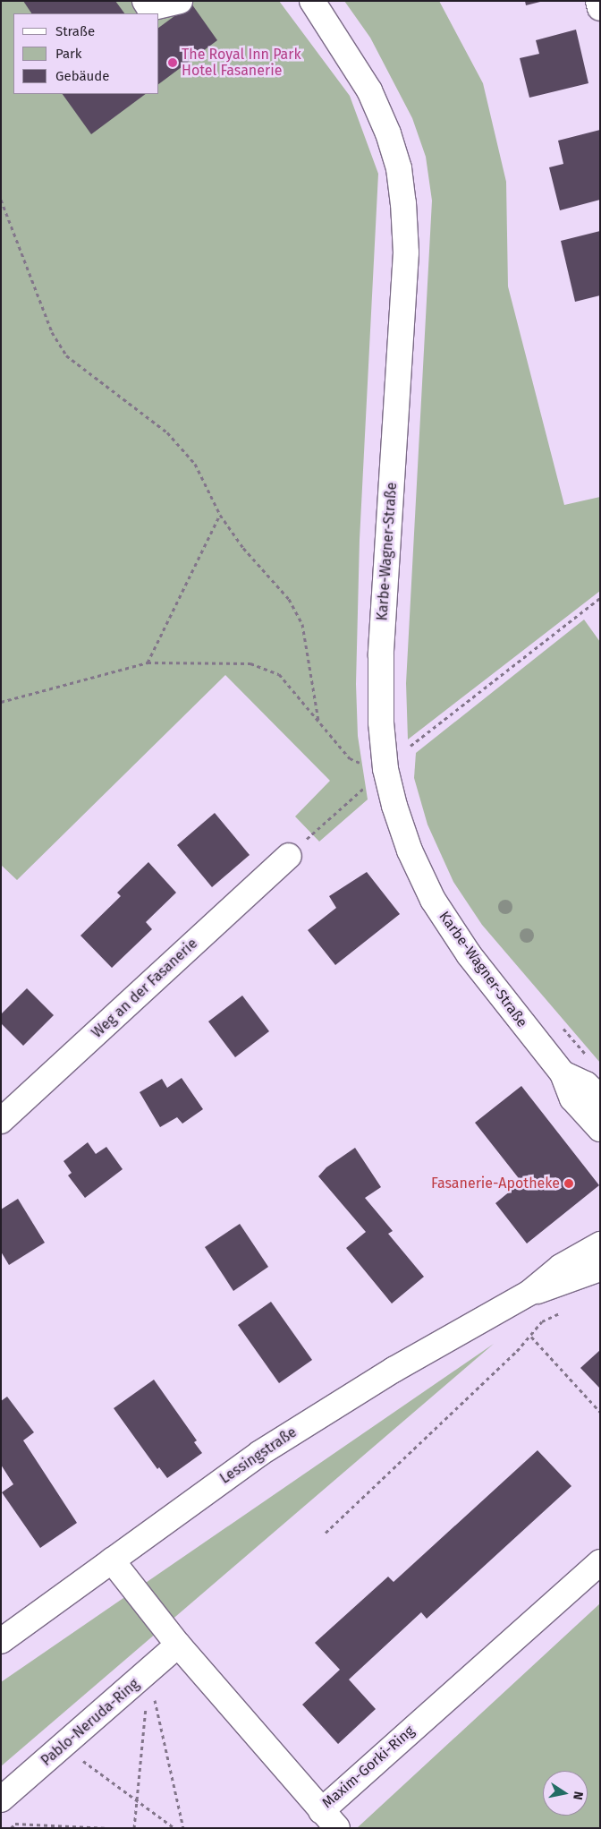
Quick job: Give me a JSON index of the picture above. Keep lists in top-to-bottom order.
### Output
{
  "streets": {
    "street": [
      "Karbe-Wagner-Straße",
      "Weg an der Fasanerie",
      "Lessingstraße",
      "Pablo-Neruda-Ring",
      "Maxim-Gorki-Ring"
    ]
  },
  "crossings": [
    ["Lessingstraße", "Maxim-Gorki-Ring"],
    ["Pablo-Neruda-Ring", "Maxim-Gorki-Ring"]
  ],
  "places": ["The Royal Inn Park Hotel Fasanerie", "Fasanerie-Apotheke"],
  "legend": ["Straße", "Park", "Gebäude"],
  "north": "right"
}
